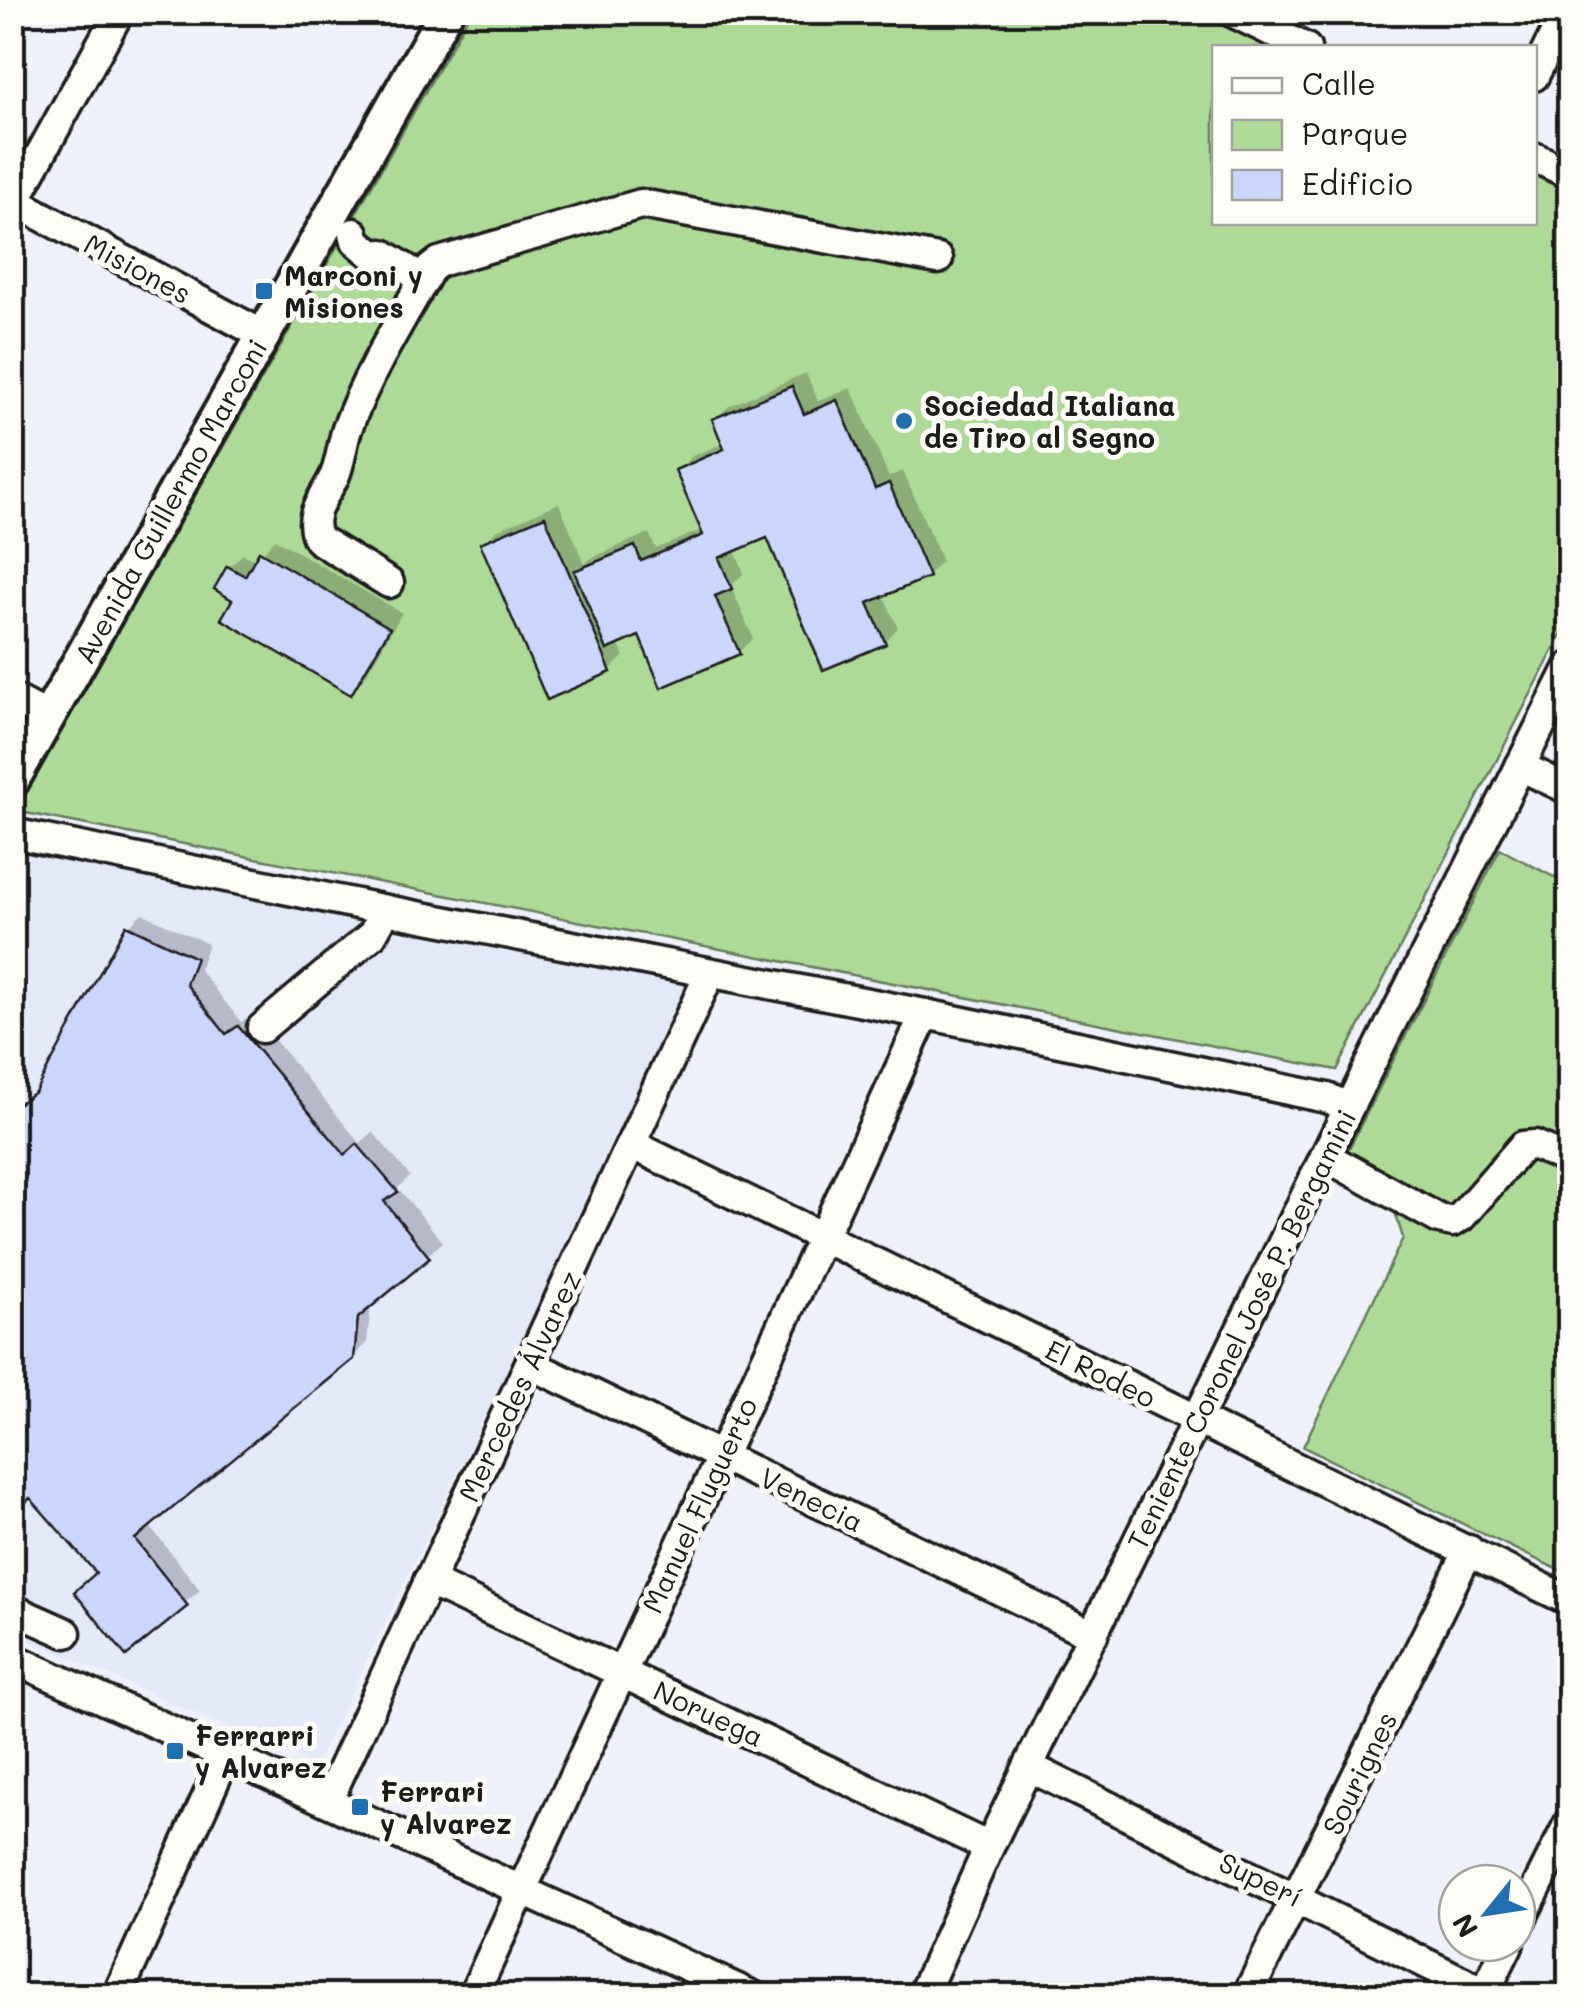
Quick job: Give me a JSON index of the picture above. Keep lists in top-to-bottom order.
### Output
{
  "streets": {
    "main road": ["Avenida Guillermo Marconi"],
    "street": [
      "Misiones",
      "Teniente Coronel José P. Bergamini",
      "El Rodeo",
      "Mercedes Álvarez",
      "Venecia",
      "Manuel Fluguerto",
      "Noruega",
      "Sourignes",
      "Superí"
    ]
  },
  "crossings": [
    ["Misiones", "Avenida Guillermo Marconi"],
    ["Teniente Coronel José P. Bergamini", "El Rodeo"],
    ["Teniente Coronel José P. Bergamini", "Venecia"],
    ["Teniente Coronel José P. Bergamini", "Noruega"],
    ["Teniente Coronel José P. Bergamini", "Superí"],
    ["El Rodeo", "Mercedes Álvarez"],
    ["El Rodeo", "Manuel Fluguerto"],
    ["El Rodeo", "Sourignes"],
    ["Mercedes Álvarez", "Venecia"],
    ["Mercedes Álvarez", "Noruega"],
    ["Venecia", "Manuel Fluguerto"],
    ["Manuel Fluguerto", "Noruega"],
    ["Sourignes", "Superí"]
  ],
  "places": {
    "transit": ["Marconi y Misiones", "Ferrarri y Alvarez", "Ferrari y Alvarez"],
    "other": ["Sociedad Italiana de Tiro al Segno"]
  },
  "legend": ["Calle", "Parque", "Edificio"],
  "north": "bottom left"
}
